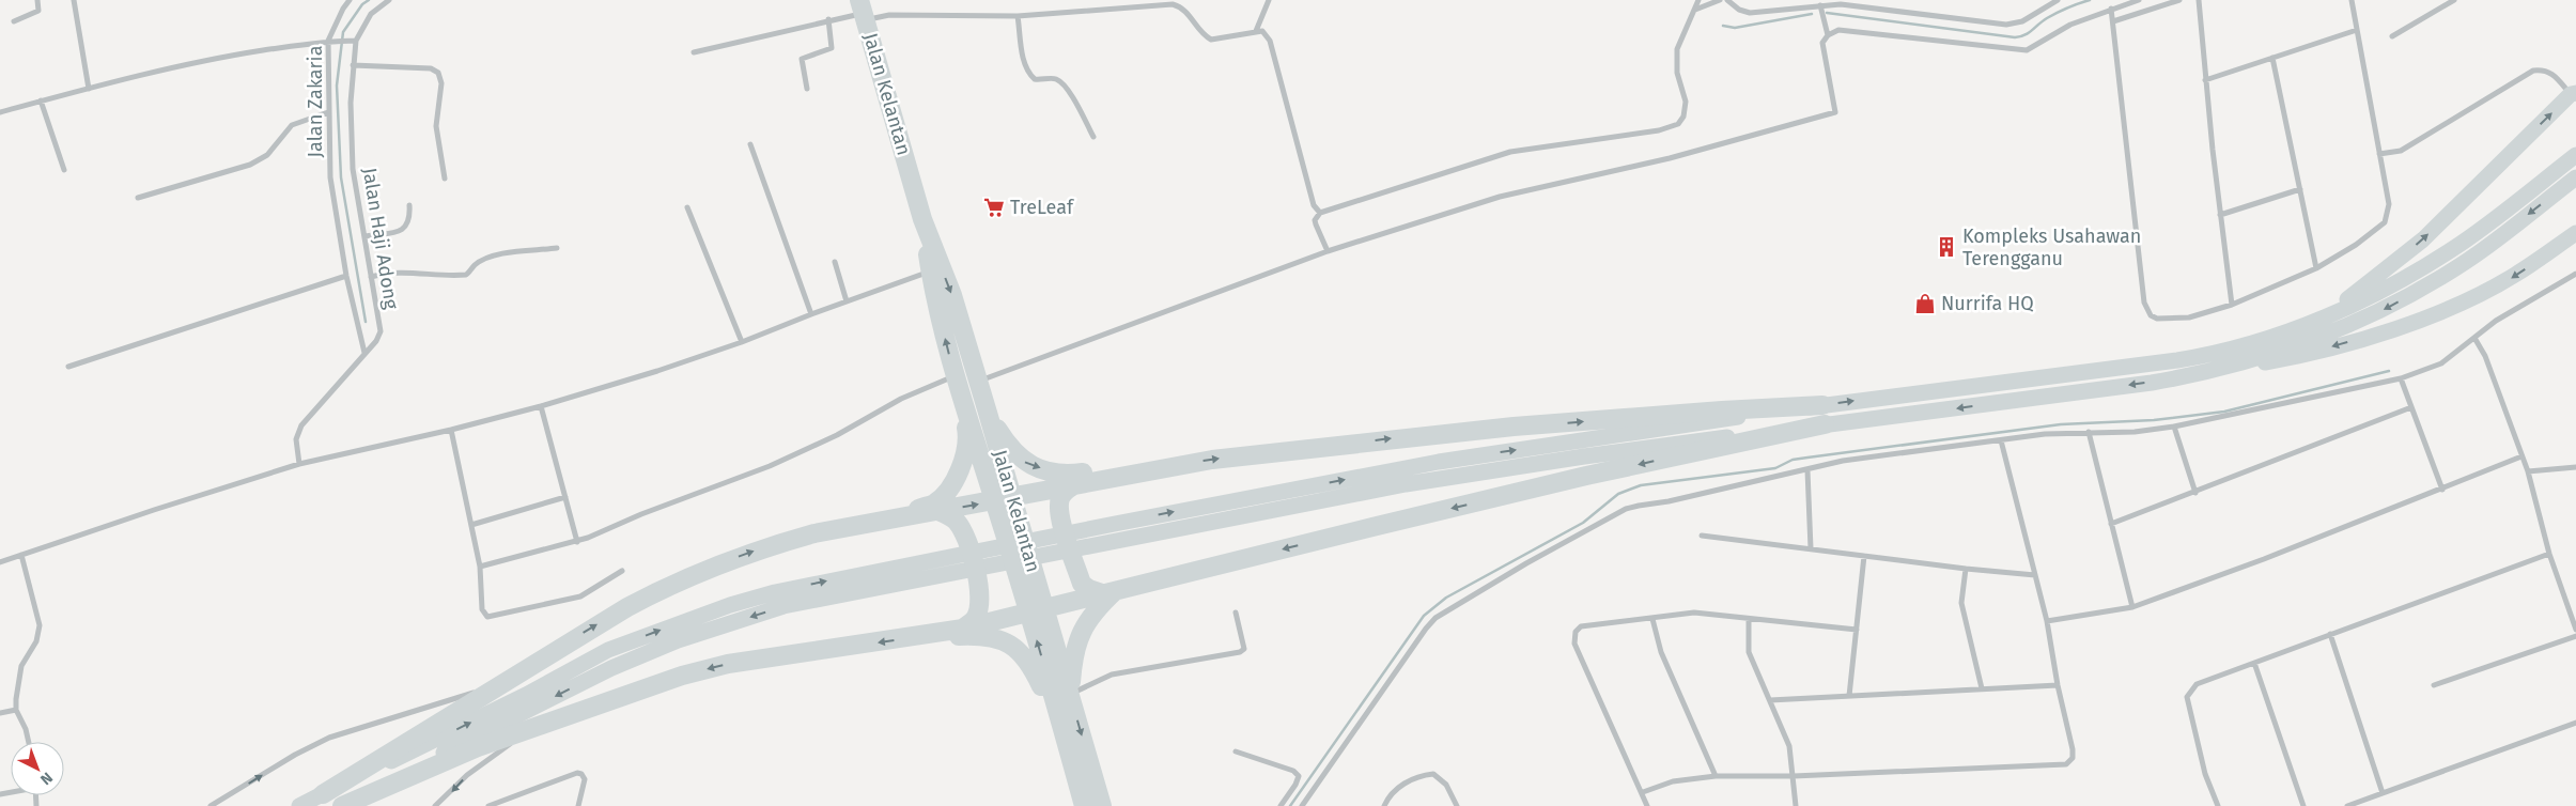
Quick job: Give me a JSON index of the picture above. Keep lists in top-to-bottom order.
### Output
{
  "streets": {
    "highway": ["Jalan Kelantan"],
    "street": ["Jalan Zakaria", "Jalan Haji Adong"]
  },
  "crossings": [
    ["Jalan Zakaria", "Jalan Haji Adong"]
  ],
  "places": {
    "supermarket": ["TreLeaf"],
    "building": ["Kompleks Usahawan Terengganu"],
    "shop": ["Nurrifa HQ"]
  },
  "north": "bottom right"
}
